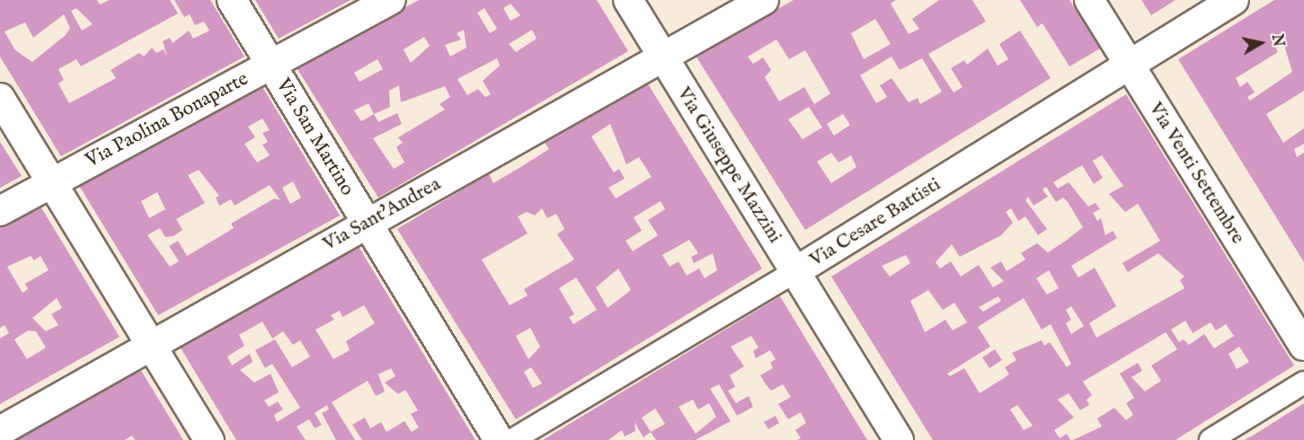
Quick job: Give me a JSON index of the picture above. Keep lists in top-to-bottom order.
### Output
{
  "streets": {
    "street": [
      "Via Paolina Bonaparte",
      "Via San Martino",
      "Via Giuseppe Mazzini",
      "Via Venti Settembre",
      "Via Sant'Andrea",
      "Via Cesare Battisti"
    ]
  },
  "crossings": [
    ["Via Paolina Bonaparte", "Via San Martino"],
    ["Via San Martino", "Via Sant'Andrea"],
    ["Via Giuseppe Mazzini", "Via Sant'Andrea"],
    ["Via Giuseppe Mazzini", "Via Cesare Battisti"],
    ["Via Venti Settembre", "Via Cesare Battisti"]
  ],
  "north": "right"
}
